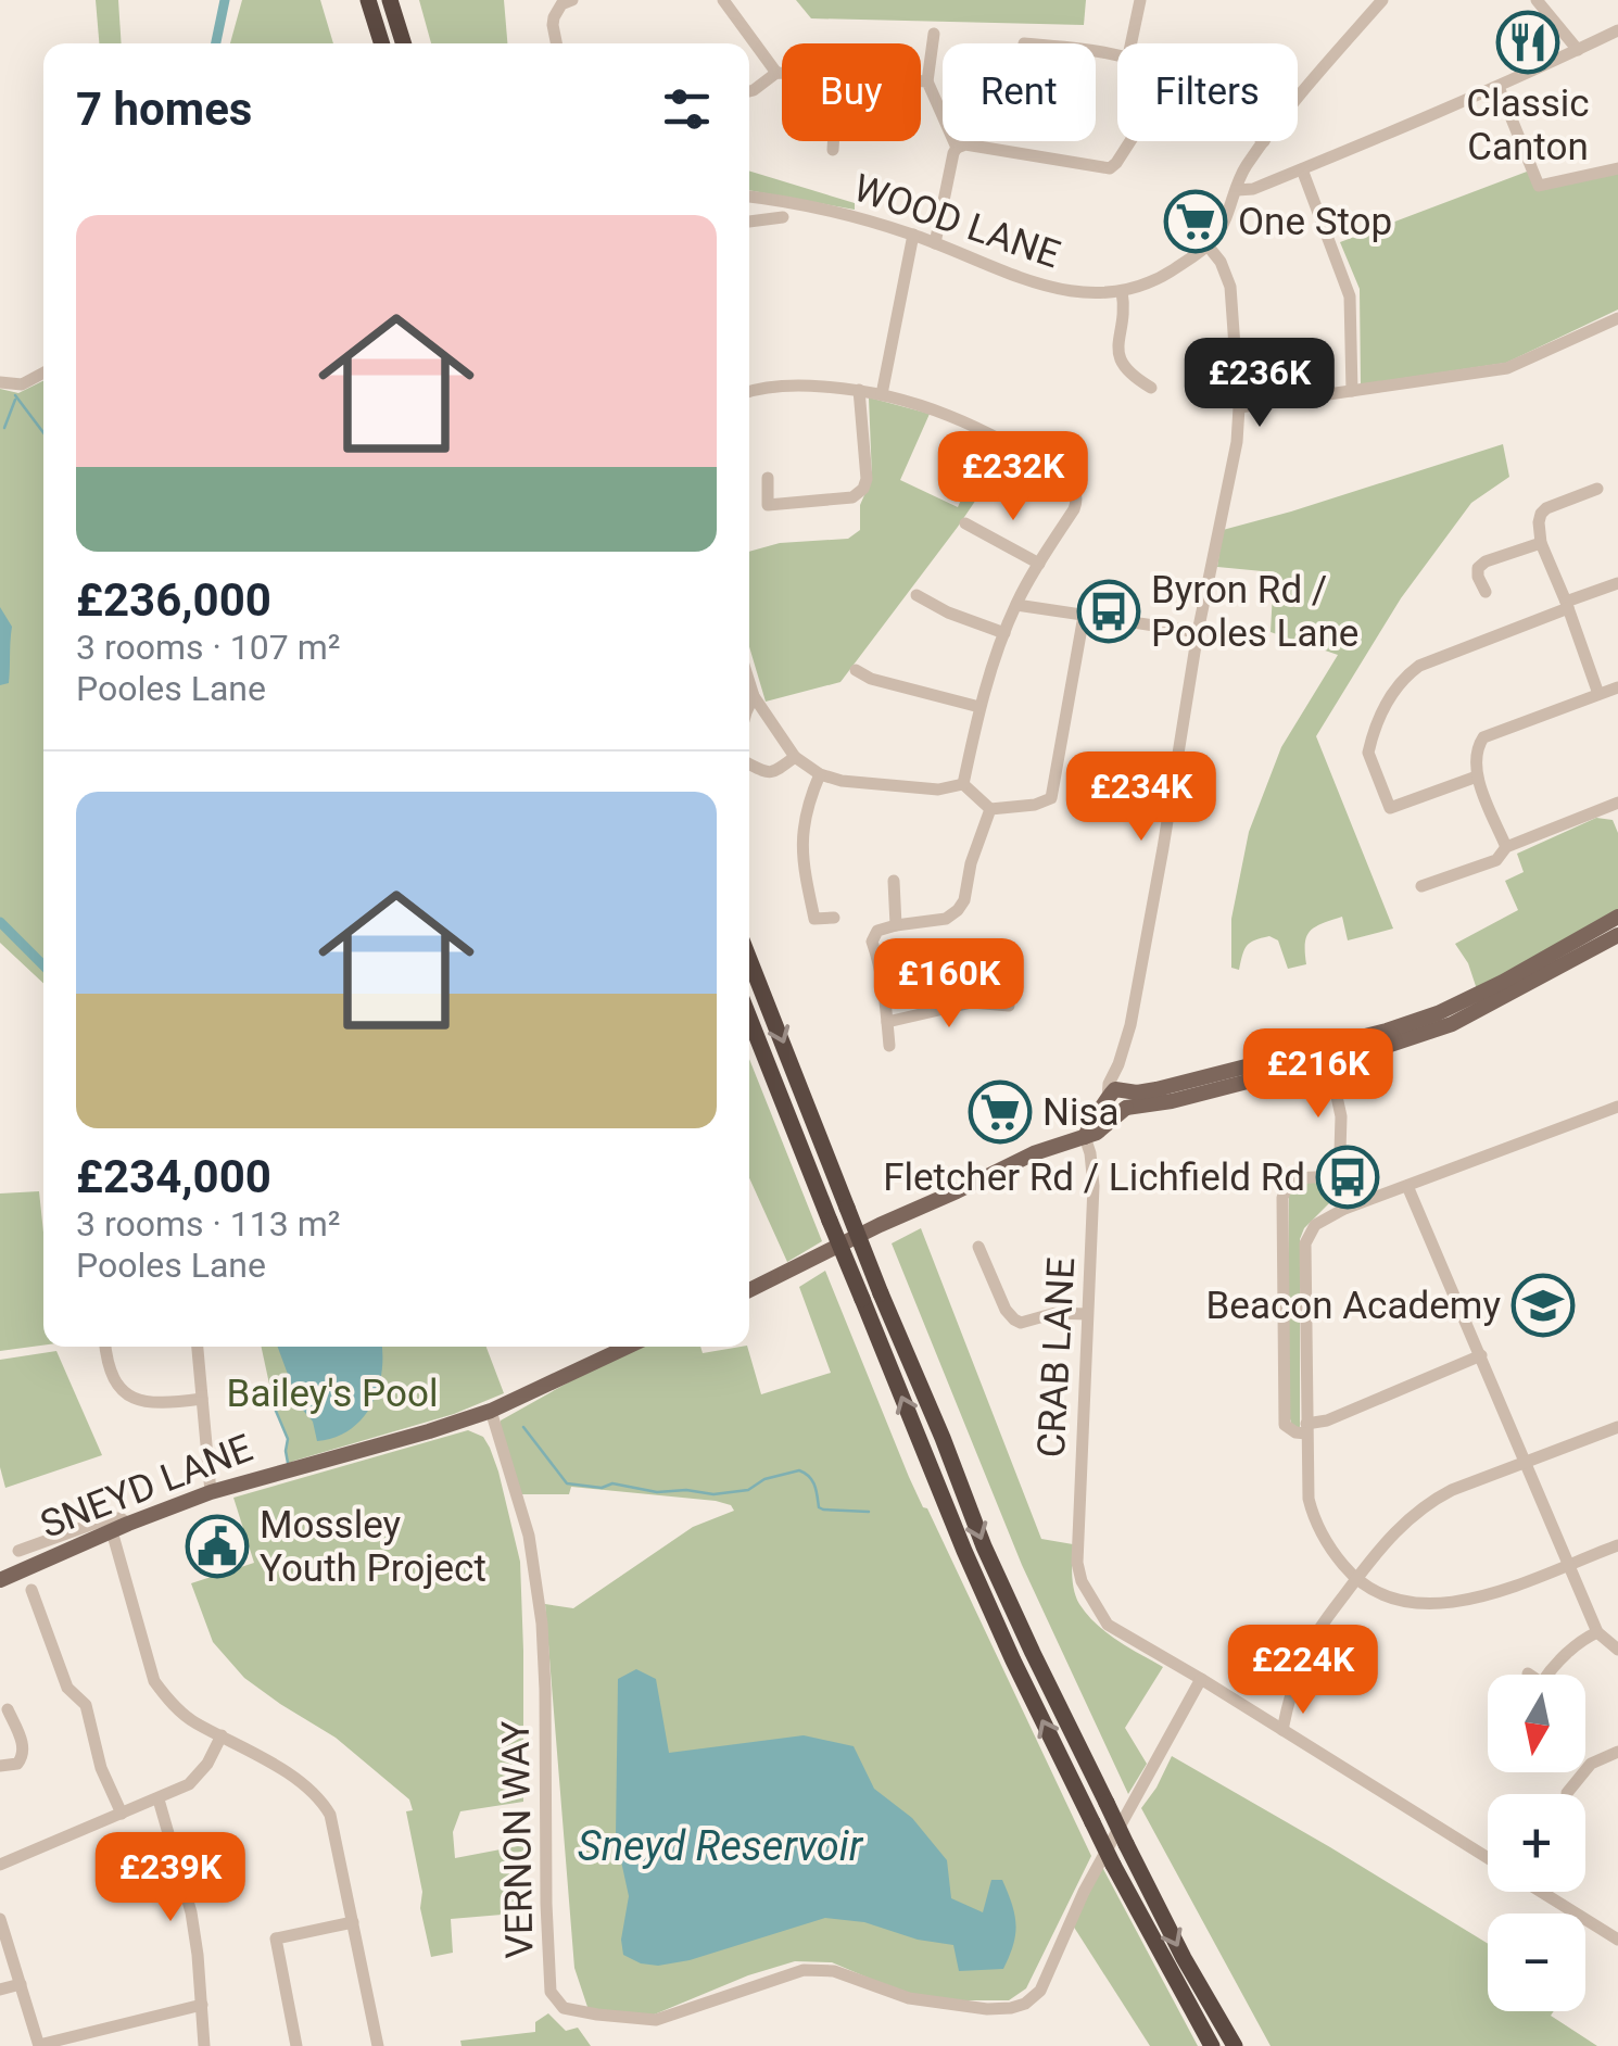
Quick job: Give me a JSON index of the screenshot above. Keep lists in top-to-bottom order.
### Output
{
  "streets": {
    "main road": ["SNEYD LANE"],
    "street": ["WOOD LANE", "CRAB LANE", "VERNON WAY"]
  },
  "crossings": [
    ["CRAB LANE", "VERNON WAY"],
    ["SNEYD LANE", "VERNON WAY"]
  ],
  "water": ["Sneyd Reservoir"],
  "parks": ["Bailey's Pool"],
  "places": {
    "restaurant": ["Classic Canton"],
    "supermarket": ["One Stop", "Nisa"],
    "bus stop": ["Byron Rd / Pooles Lane", "Fletcher Rd / Lichfield Rd"],
    "school or university": ["Beacon Academy"],
    "public building": ["Mossley Youth Project"]
  },
  "north": "bottom",
  "page": {
    "chip": ["Buy", "Rent", "Filters"],
    "heading": "7 homes",
    "list": [
      {
        "name": "£236,000",
        "note": "3 rooms · 107 m² · Pooles Lane"
      },
      {
        "name": "£234,000",
        "note": "3 rooms · 113 m² · Pooles Lane"
      }
    ],
    "price": [
      "£236K",
      "£232K",
      "£234K",
      "£160K",
      "£216K",
      "£224K",
      "£239K"
    ],
    "map_buttons": ["+", "−"]
  }
}
